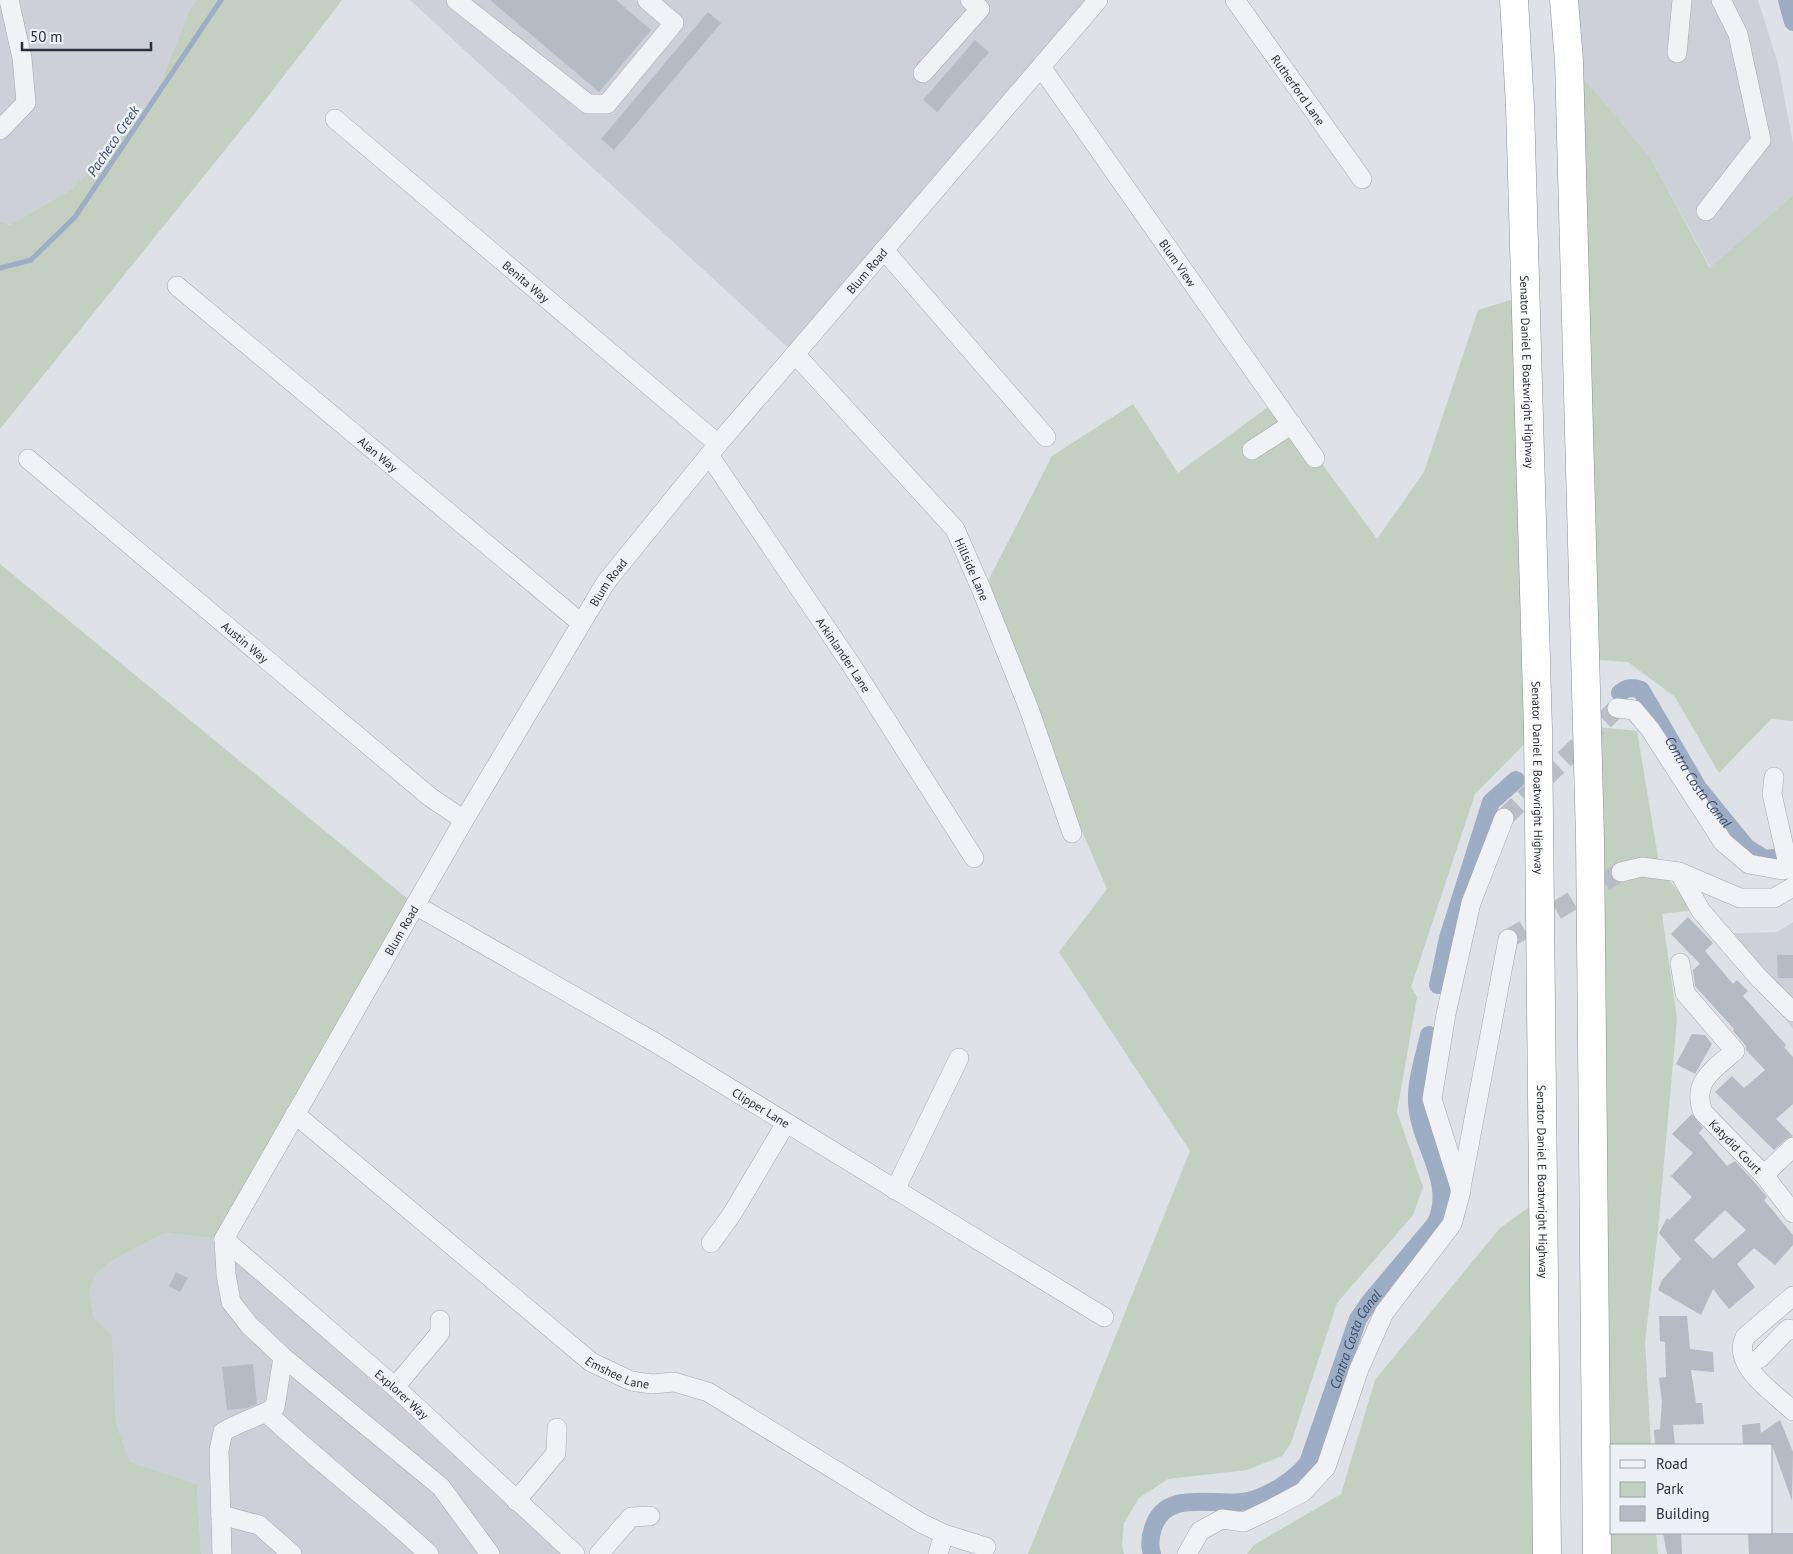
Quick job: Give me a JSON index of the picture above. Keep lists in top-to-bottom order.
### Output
{
  "streets": {
    "highway": ["Senator Daniel E Boatwright Highway"],
    "street": [
      "Rutherford Lane",
      "Blum View",
      "Blum Road",
      "Benita Way",
      "Alan Way",
      "Hillside Lane",
      "Austin Way",
      "Arkinlander Lane",
      "Clipper Lane",
      "Katydid Court",
      "Emshee Lane",
      "Explorer Way"
    ]
  },
  "crossings": [
    ["Blum View", "Blum Road"],
    ["Blum Road", "Benita Way"],
    ["Blum Road", "Alan Way"],
    ["Blum Road", "Hillside Lane"],
    ["Blum Road", "Austin Way"],
    ["Blum Road", "Arkinlander Lane"],
    ["Blum Road", "Clipper Lane"],
    ["Blum Road", "Emshee Lane"],
    ["Blum Road", "Explorer Way"],
    ["Benita Way", "Arkinlander Lane"]
  ],
  "water": ["Pacheco Creek", "Contra Costa Canal"],
  "legend": ["Road", "Park", "Building"],
  "scale_bar": "50 m"
}
